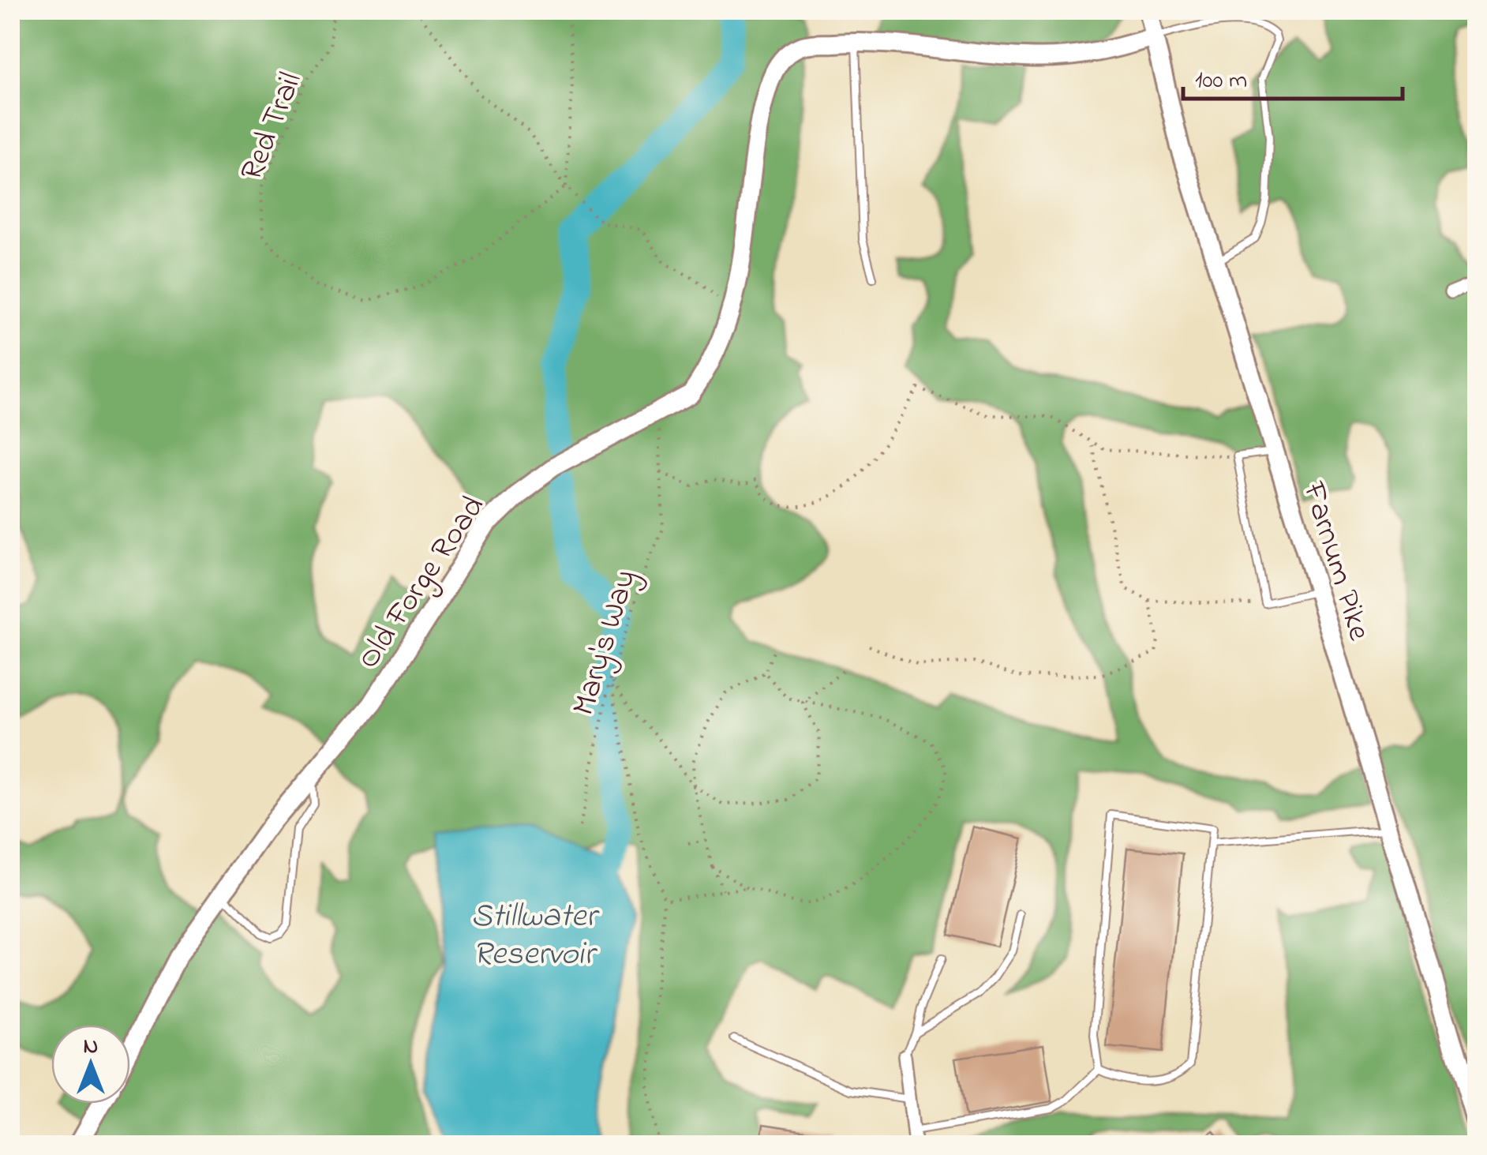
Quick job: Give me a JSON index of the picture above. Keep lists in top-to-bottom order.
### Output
{
  "streets": {
    "street": ["Farnum Pike", "Old Forge Road"],
    "path": ["Red Trail", "Mary's Way"]
  },
  "crossings": [
    ["Farnum Pike", "Old Forge Road"],
    ["Old Forge Road", "Mary's Way"]
  ],
  "water": ["Stillwater Reservoir"],
  "scale_bar": "100 m",
  "north": "top"
}
